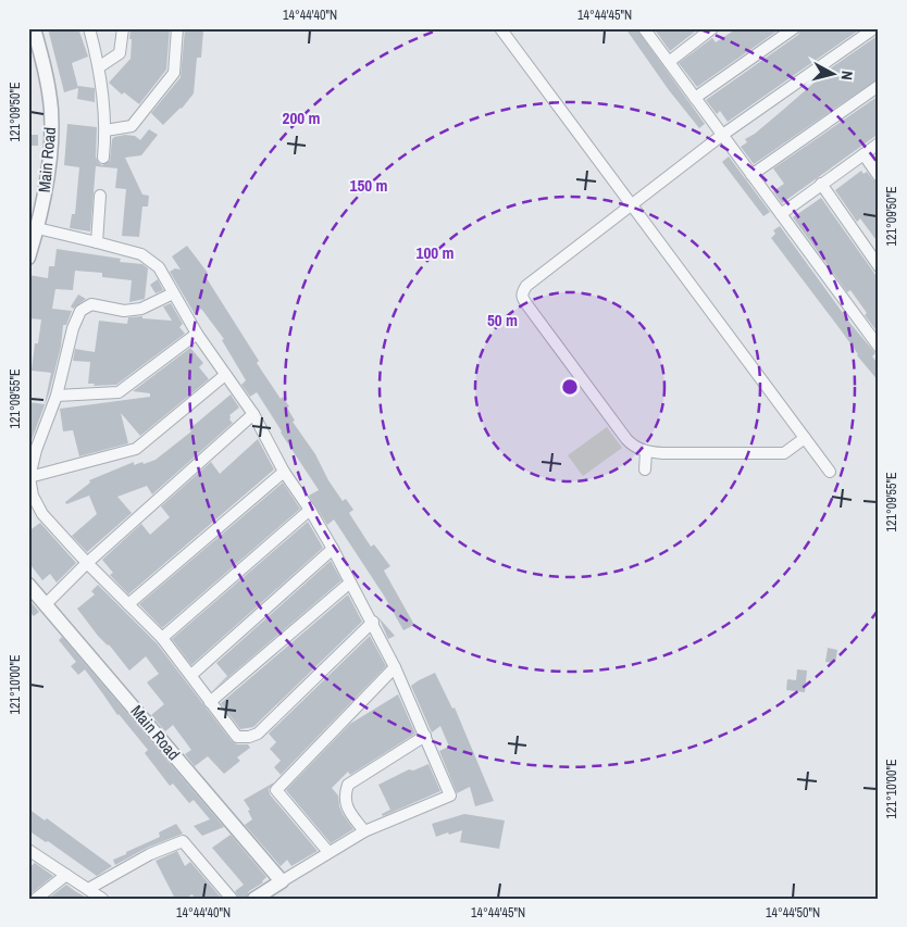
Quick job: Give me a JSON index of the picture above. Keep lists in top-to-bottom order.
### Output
{
  "streets": {
    "street": ["Main Road"]
  },
  "north": "right",
  "coordinates": [
    "14°44'40\"N",
    "14°44'45\"N",
    "121°09'50\"E",
    "121°09'55\"E",
    "121°10'00\"E",
    "14°44'50\"N"
  ],
  "rings": [
    "200 m",
    "150 m",
    "100 m",
    "50 m"
  ]
}
